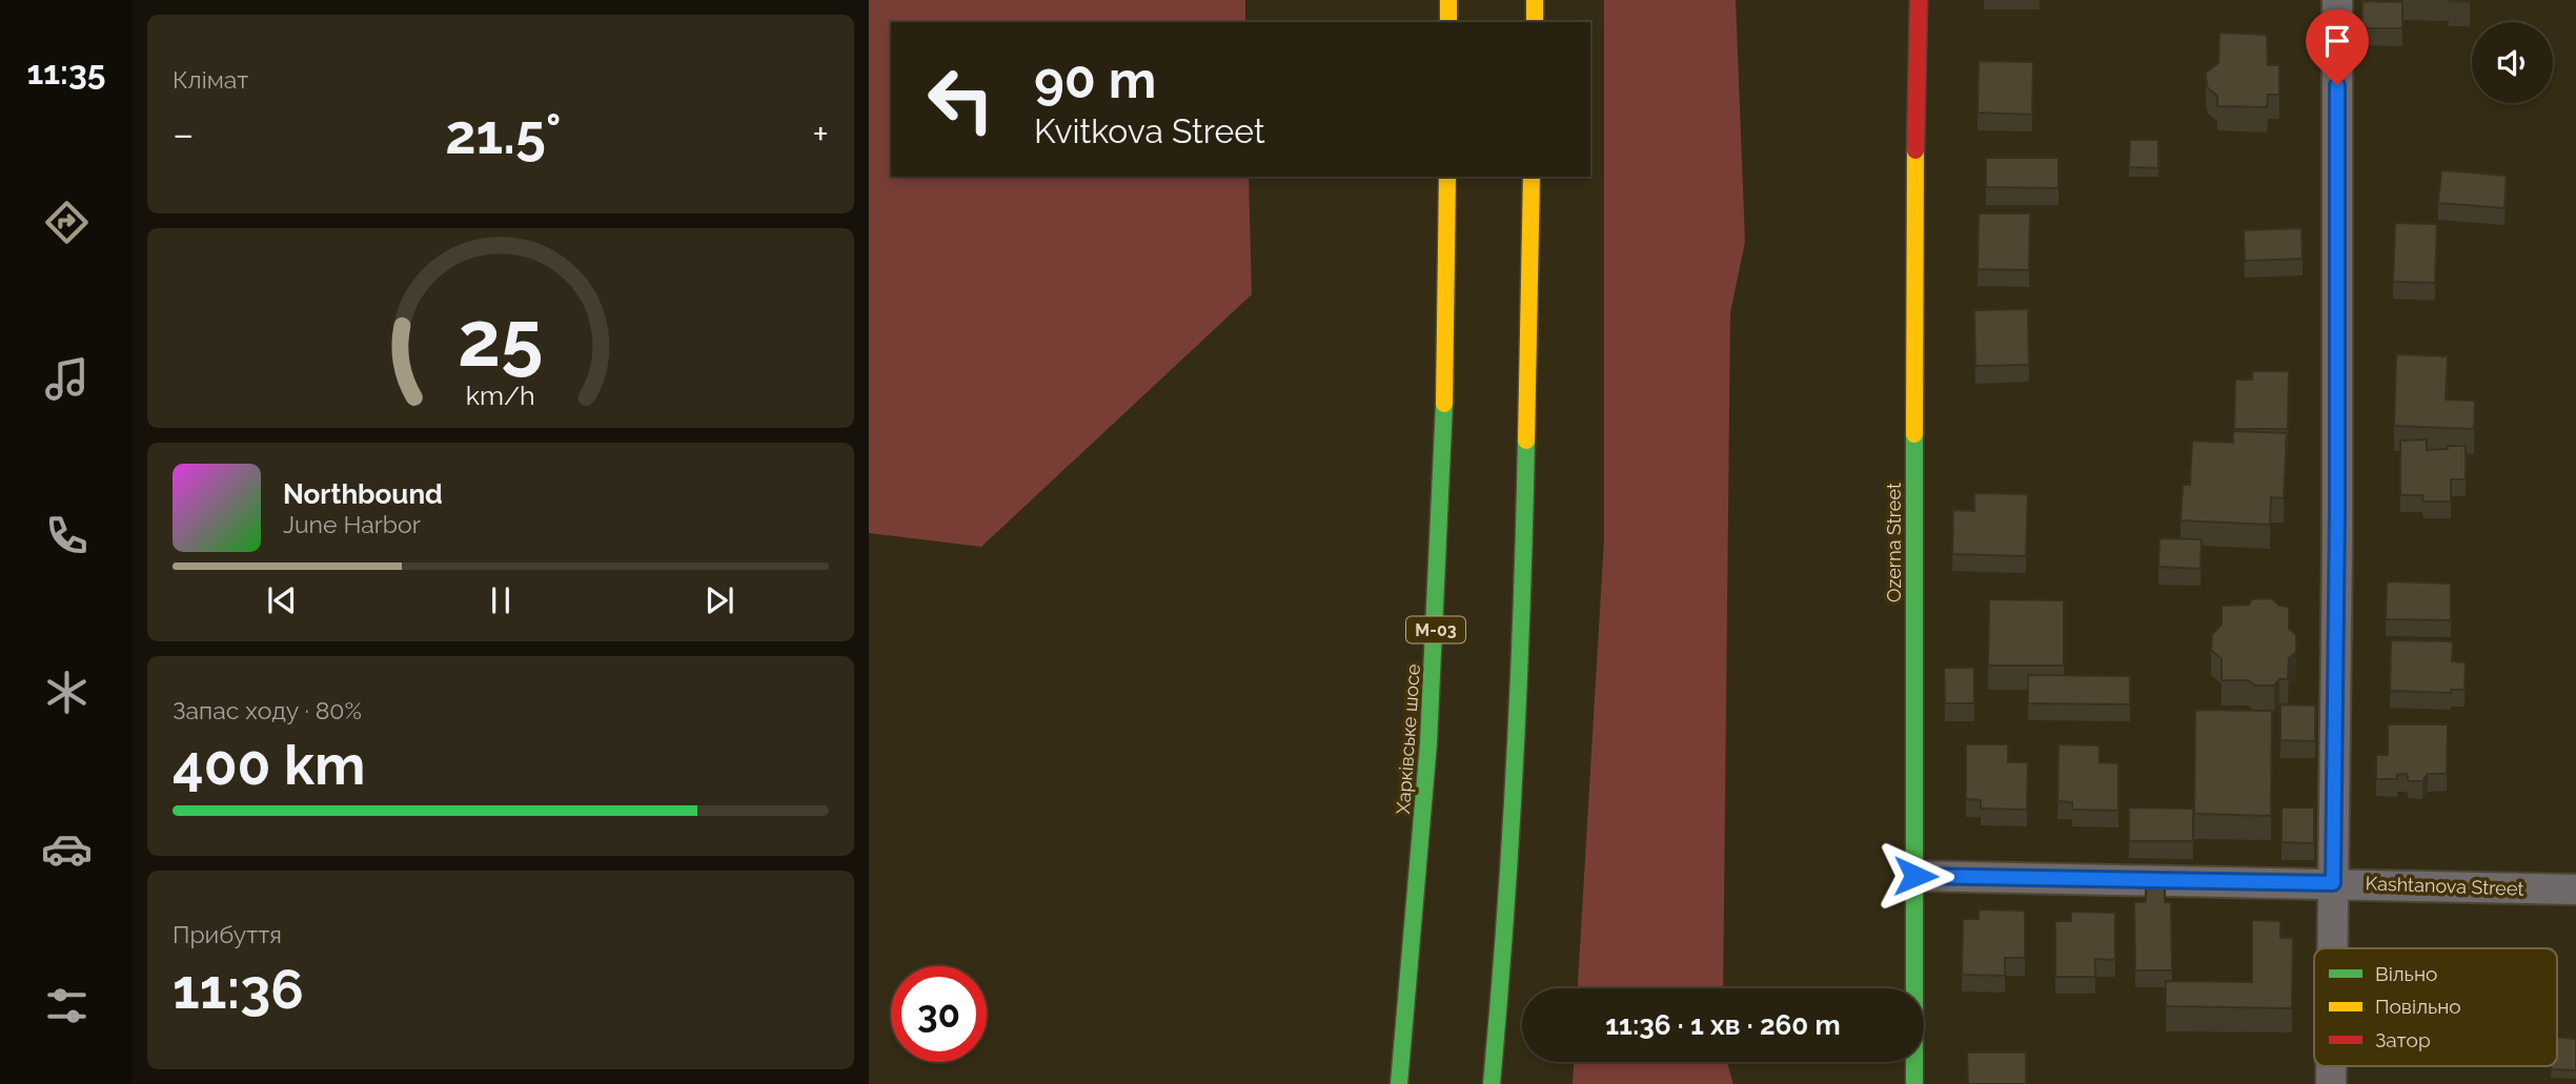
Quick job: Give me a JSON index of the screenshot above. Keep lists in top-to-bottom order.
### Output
{
  "streets": {
    "main road": ["Ozerna Street", "М-03", "Харківське шосе"],
    "street": ["Kashtanova Street"]
  },
  "crossings": [
    ["Ozerna Street", "Kashtanova Street"]
  ],
  "legend": ["Вільно", "Повільно", "Затор"],
  "page": {
    "tabs": "11:35",
    "tile": [
      "Клімат",
      ["Запас ходу · 80%", "400 km"],
      ["Прибуття", "11:36"]
    ],
    "turn": ["90 m", "Kvitkova Street"],
    "heat": ["−", "21.5°", "+"],
    "song": ["Northbound", "June Harbor"],
    "limit": "30",
    "trip": "11:36 · 1 хв · 260 m",
    "gauge": ["25", "km/h"]
  }
}
